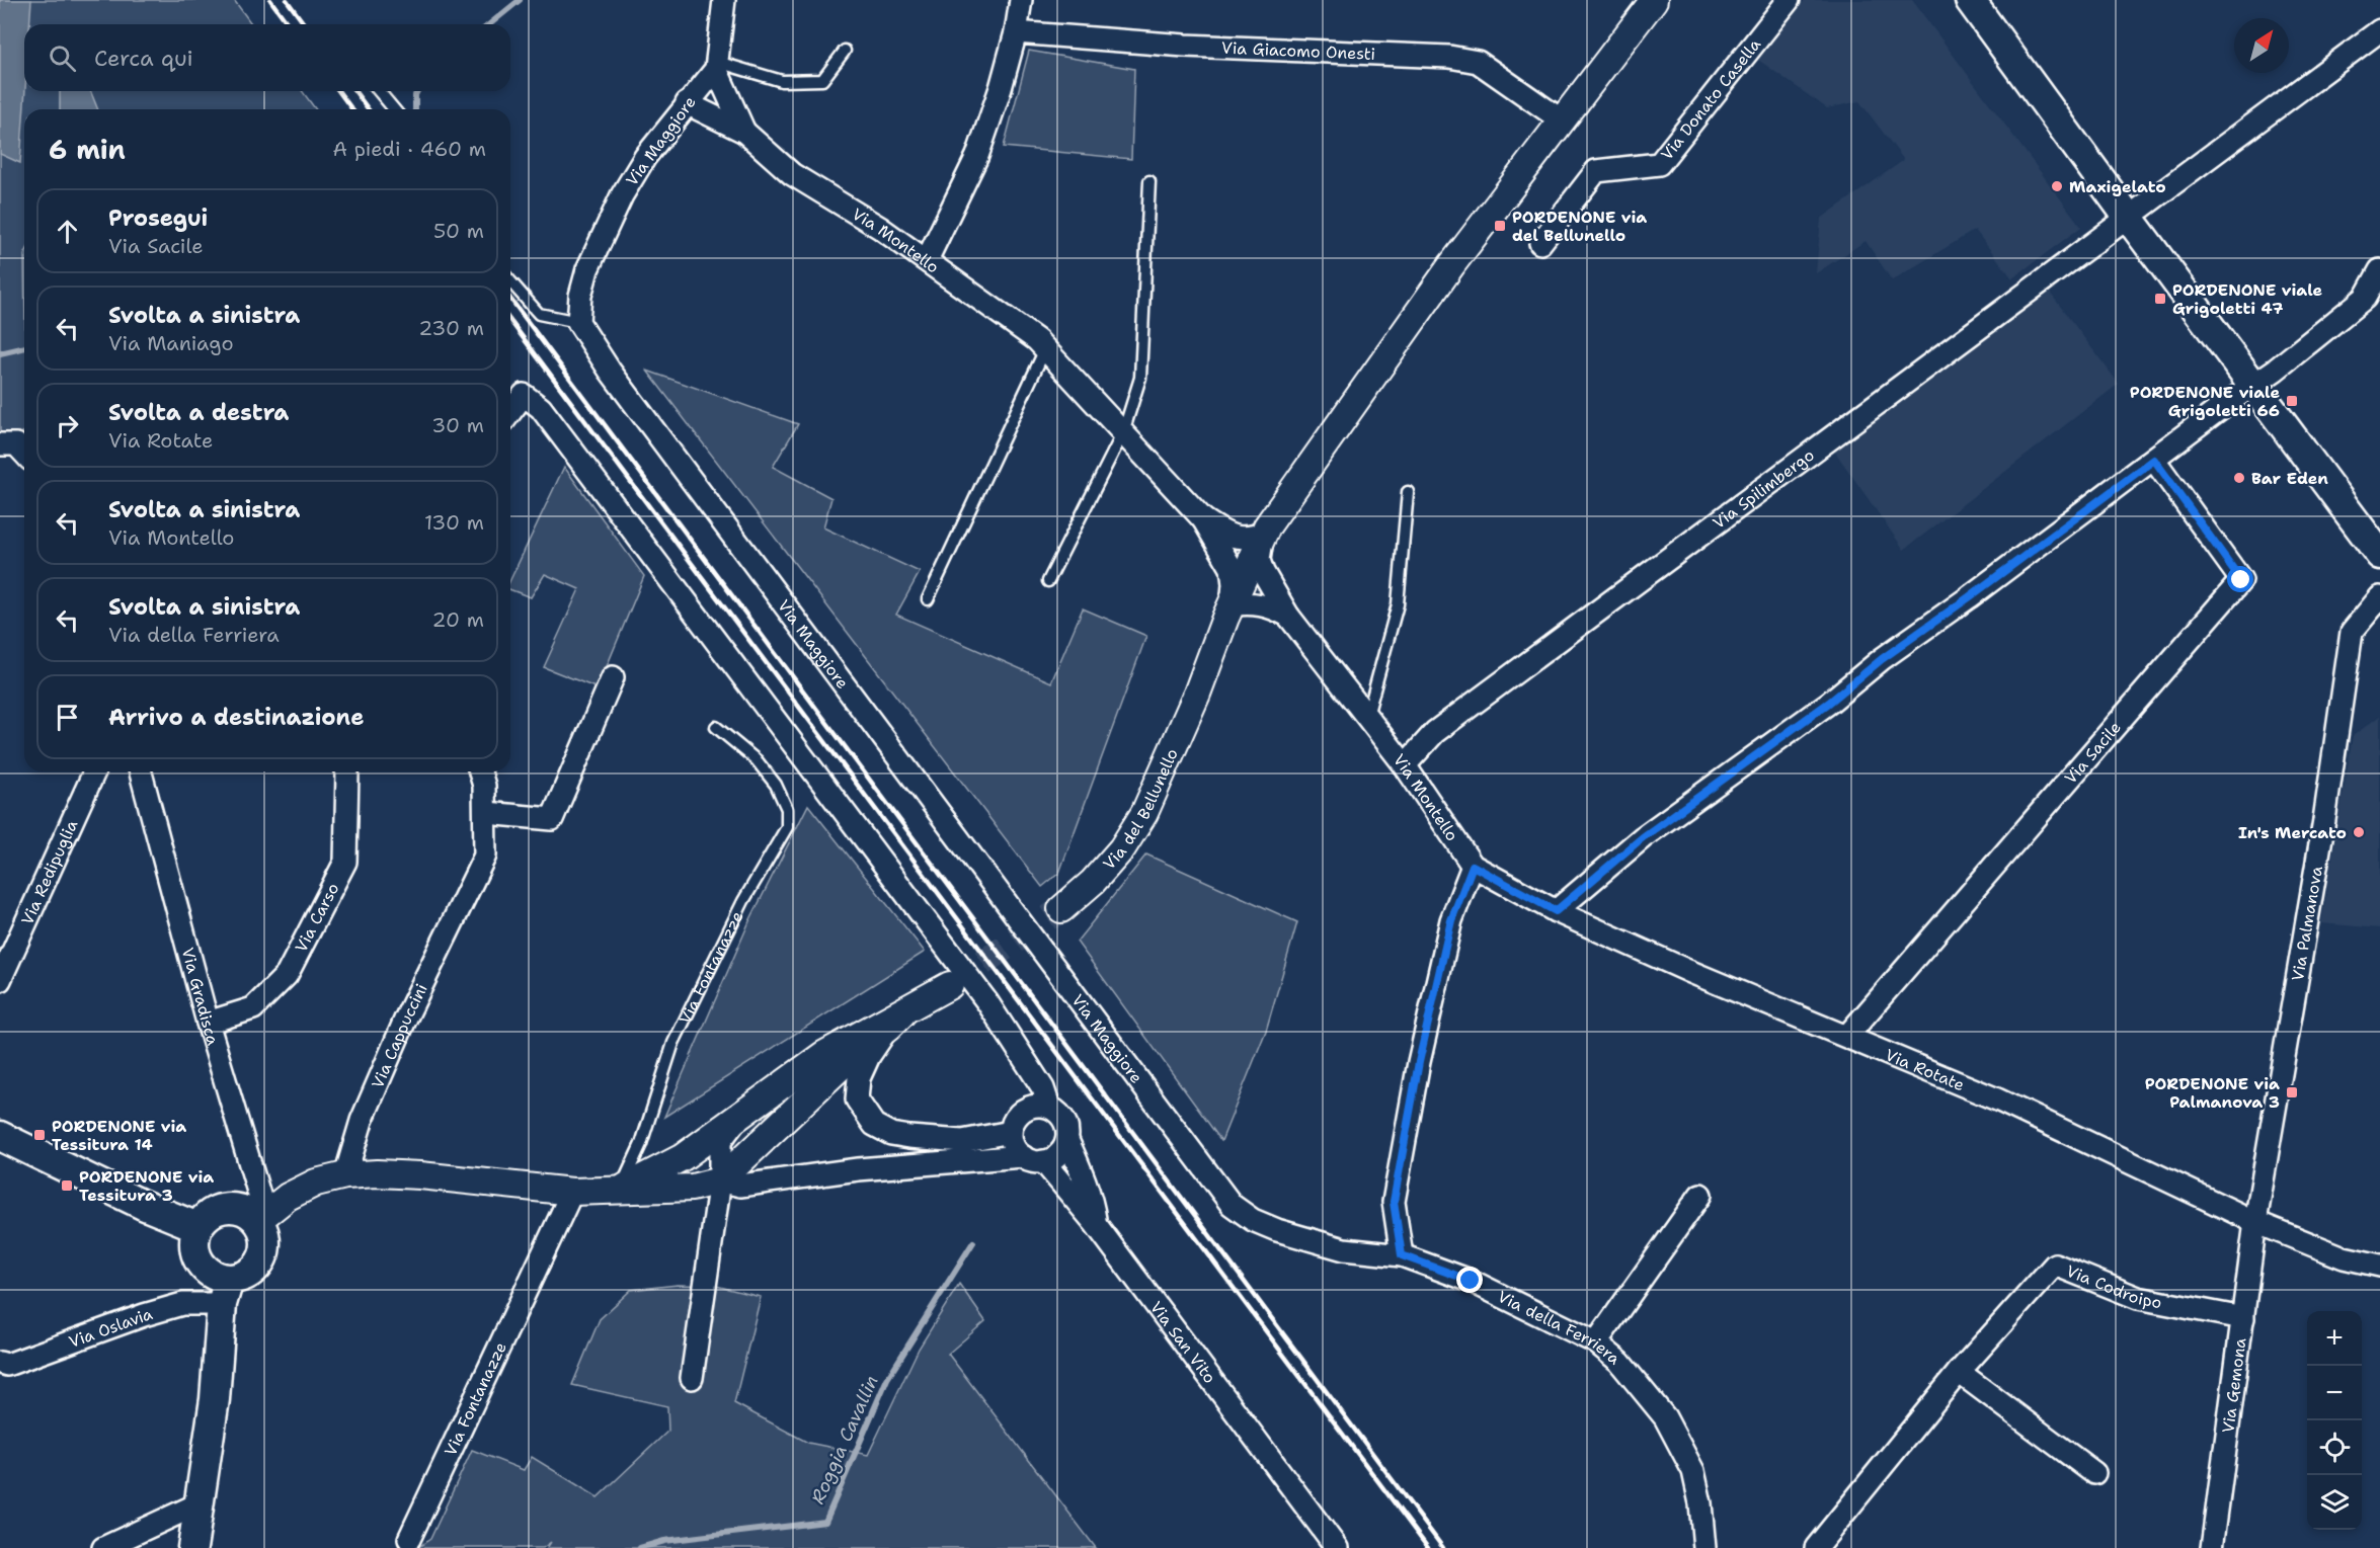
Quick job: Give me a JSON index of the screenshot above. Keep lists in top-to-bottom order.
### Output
{
  "streets": {
    "street": [
      "Via Giacomo Onesti",
      "Via Donato Casella",
      "Via Maggiore",
      "Via Montello",
      "Via Spilimbergo",
      "Via Sacile",
      "Via del Bellunello",
      "Via Redipuglia",
      "Via Carso",
      "Via Palmanova",
      "Via Fontanazze",
      "Via Gradisca",
      "Via Cappuccini",
      "Via Rotate",
      "Via Codroipo",
      "Via Oslavia",
      "Via della Ferriera",
      "Via San Vito",
      "Via Gemona"
    ]
  },
  "crossings": [
    ["Via Giacomo Onesti", "Via del Bellunello"],
    ["Via Maggiore", "Via Montello"],
    ["Via Maggiore", "Via della Ferriera"],
    ["Via Montello", "Via Spilimbergo"],
    ["Via Montello", "Via del Bellunello"],
    ["Via Montello", "Via Rotate"],
    ["Via Sacile", "Via Rotate"],
    ["Via Carso", "Via Gradisca"],
    ["Via Palmanova", "Via Rotate"],
    ["Via Palmanova", "Via Gemona"],
    ["Via Gradisca", "Via Oslavia"],
    ["Via Rotate", "Via Gemona"],
    ["Via Codroipo", "Via Gemona"]
  ],
  "water": ["Roggia Cavallin"],
  "places": {
    "other": ["Maxigelato", "Bar Eden", "In's Mercato"],
    "transit": [
      "PORDENONE via del Bellunello",
      "PORDENONE viale Grigoletti 47",
      "PORDENONE viale Grigoletti 66",
      "PORDENONE via Palmanova 3",
      "PORDENONE via Tessitura 14",
      "PORDENONE via Tessitura 3"
    ]
  },
  "north": "top right",
  "page": {
    "search": "Cerca qui",
    "heading": ["6 min", "A piedi · 460 m"],
    "list": [
      ["Prosegui", "Via Sacile", "50 m"],
      ["Svolta a sinistra", "Via Maniago", "230 m"],
      ["Svolta a destra", "Via Rotate", "30 m"],
      ["Svolta a sinistra", "Via Montello", "130 m"],
      ["Svolta a sinistra", "Via della Ferriera", "20 m"],
      "Arrivo a destinazione"
    ],
    "map_buttons": ["+", "−"]
  }
}
